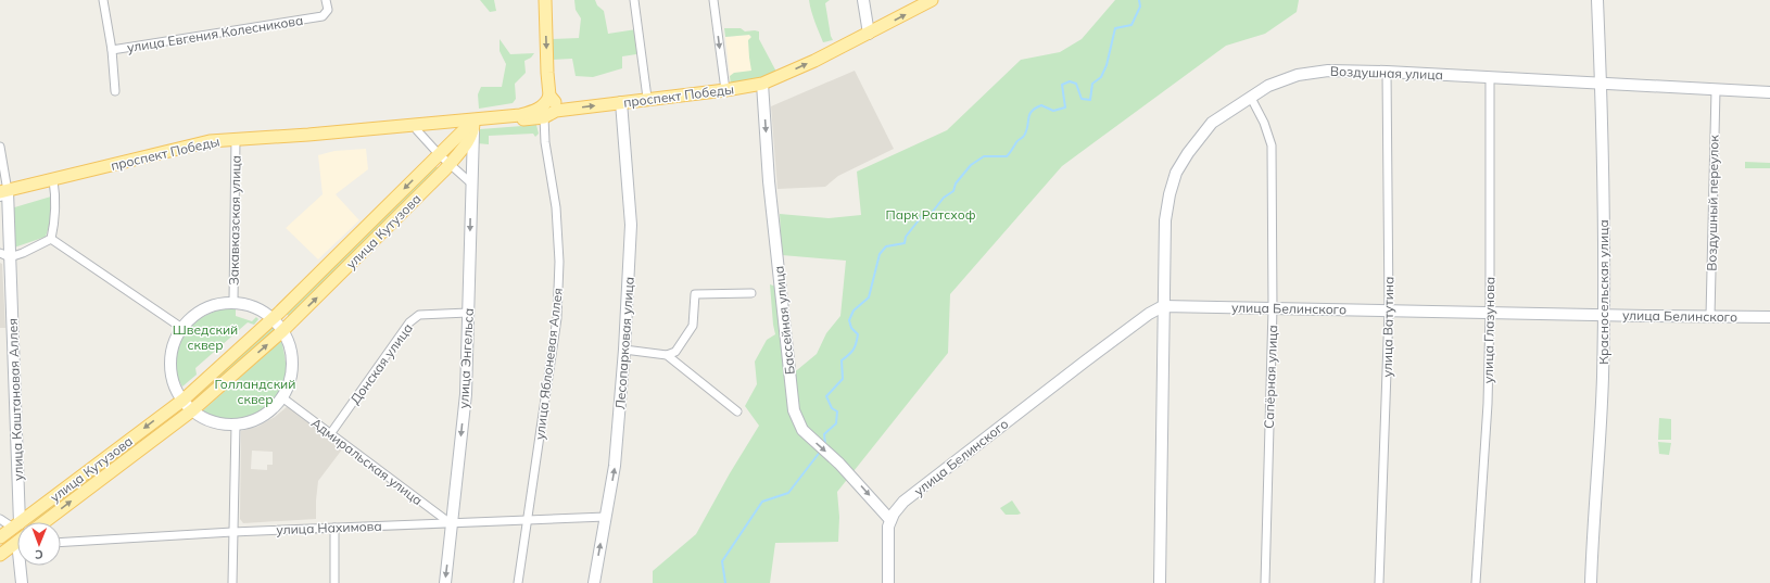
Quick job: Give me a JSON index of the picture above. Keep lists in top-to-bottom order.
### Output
{
  "streets": {
    "main road": ["проспект Победы", "улица Кутузова"],
    "street": [
      "улица Евгения Колесникова",
      "Воздушная улица",
      "Воздушный переулок",
      "Закавказская улица",
      "Красносельская улица",
      "улица Белинского",
      "Бассейная улица",
      "улица Ватутина",
      "улица Глазунова",
      "Лесопарковая улица",
      "улица Энгельса",
      "Донская улица",
      "улица Яблоневая Аллея",
      "Сапёрная улица",
      "улица Каштановая Аллея",
      "Адмиральская улица",
      "улица Нахимова"
    ]
  },
  "crossings": [
    ["Воздушная улица", "Воздушный переулок"],
    ["Воздушная улица", "Красносельская улица"],
    ["Воздушная улица", "улица Белинского"],
    ["Воздушная улица", "улица Ватутина"],
    ["Воздушная улица", "улица Глазунова"],
    ["Воздушная улица", "Сапёрная улица"],
    ["проспект Победы", "Закавказская улица"],
    ["проспект Победы", "улица Кутузова"],
    ["проспект Победы", "Бассейная улица"],
    ["проспект Победы", "Лесопарковая улица"],
    ["проспект Победы", "улица Энгельса"],
    ["проспект Победы", "улица Яблоневая Аллея"],
    ["проспект Победы", "улица Каштановая Аллея"],
    ["Воздушный переулок", "улица Белинского"],
    ["улица Кутузова", "улица Энгельса"],
    ["улица Кутузова", "улица Каштановая Аллея"],
    ["Красносельская улица", "улица Белинского"],
    ["улица Белинского", "Бассейная улица"],
    ["улица Белинского", "улица Ватутина"],
    ["улица Белинского", "улица Глазунова"],
    ["улица Белинского", "Сапёрная улица"],
    ["Лесопарковая улица", "улица Нахимова"],
    ["улица Энгельса", "Донская улица"],
    ["улица Энгельса", "Адмиральская улица"],
    ["улица Энгельса", "улица Нахимова"],
    ["Донская улица", "Адмиральская улица"],
    ["улица Яблоневая Аллея", "улица Нахимова"],
    ["Адмиральская улица", "улица Нахимова"]
  ],
  "one_way": ["Бассейная улица", "Лесопарковая улица", "улица Энгельса"],
  "parks": ["Парк Ратсхоф", "Шведский сквер", "Голландский сквер"],
  "north": "bottom"
}
